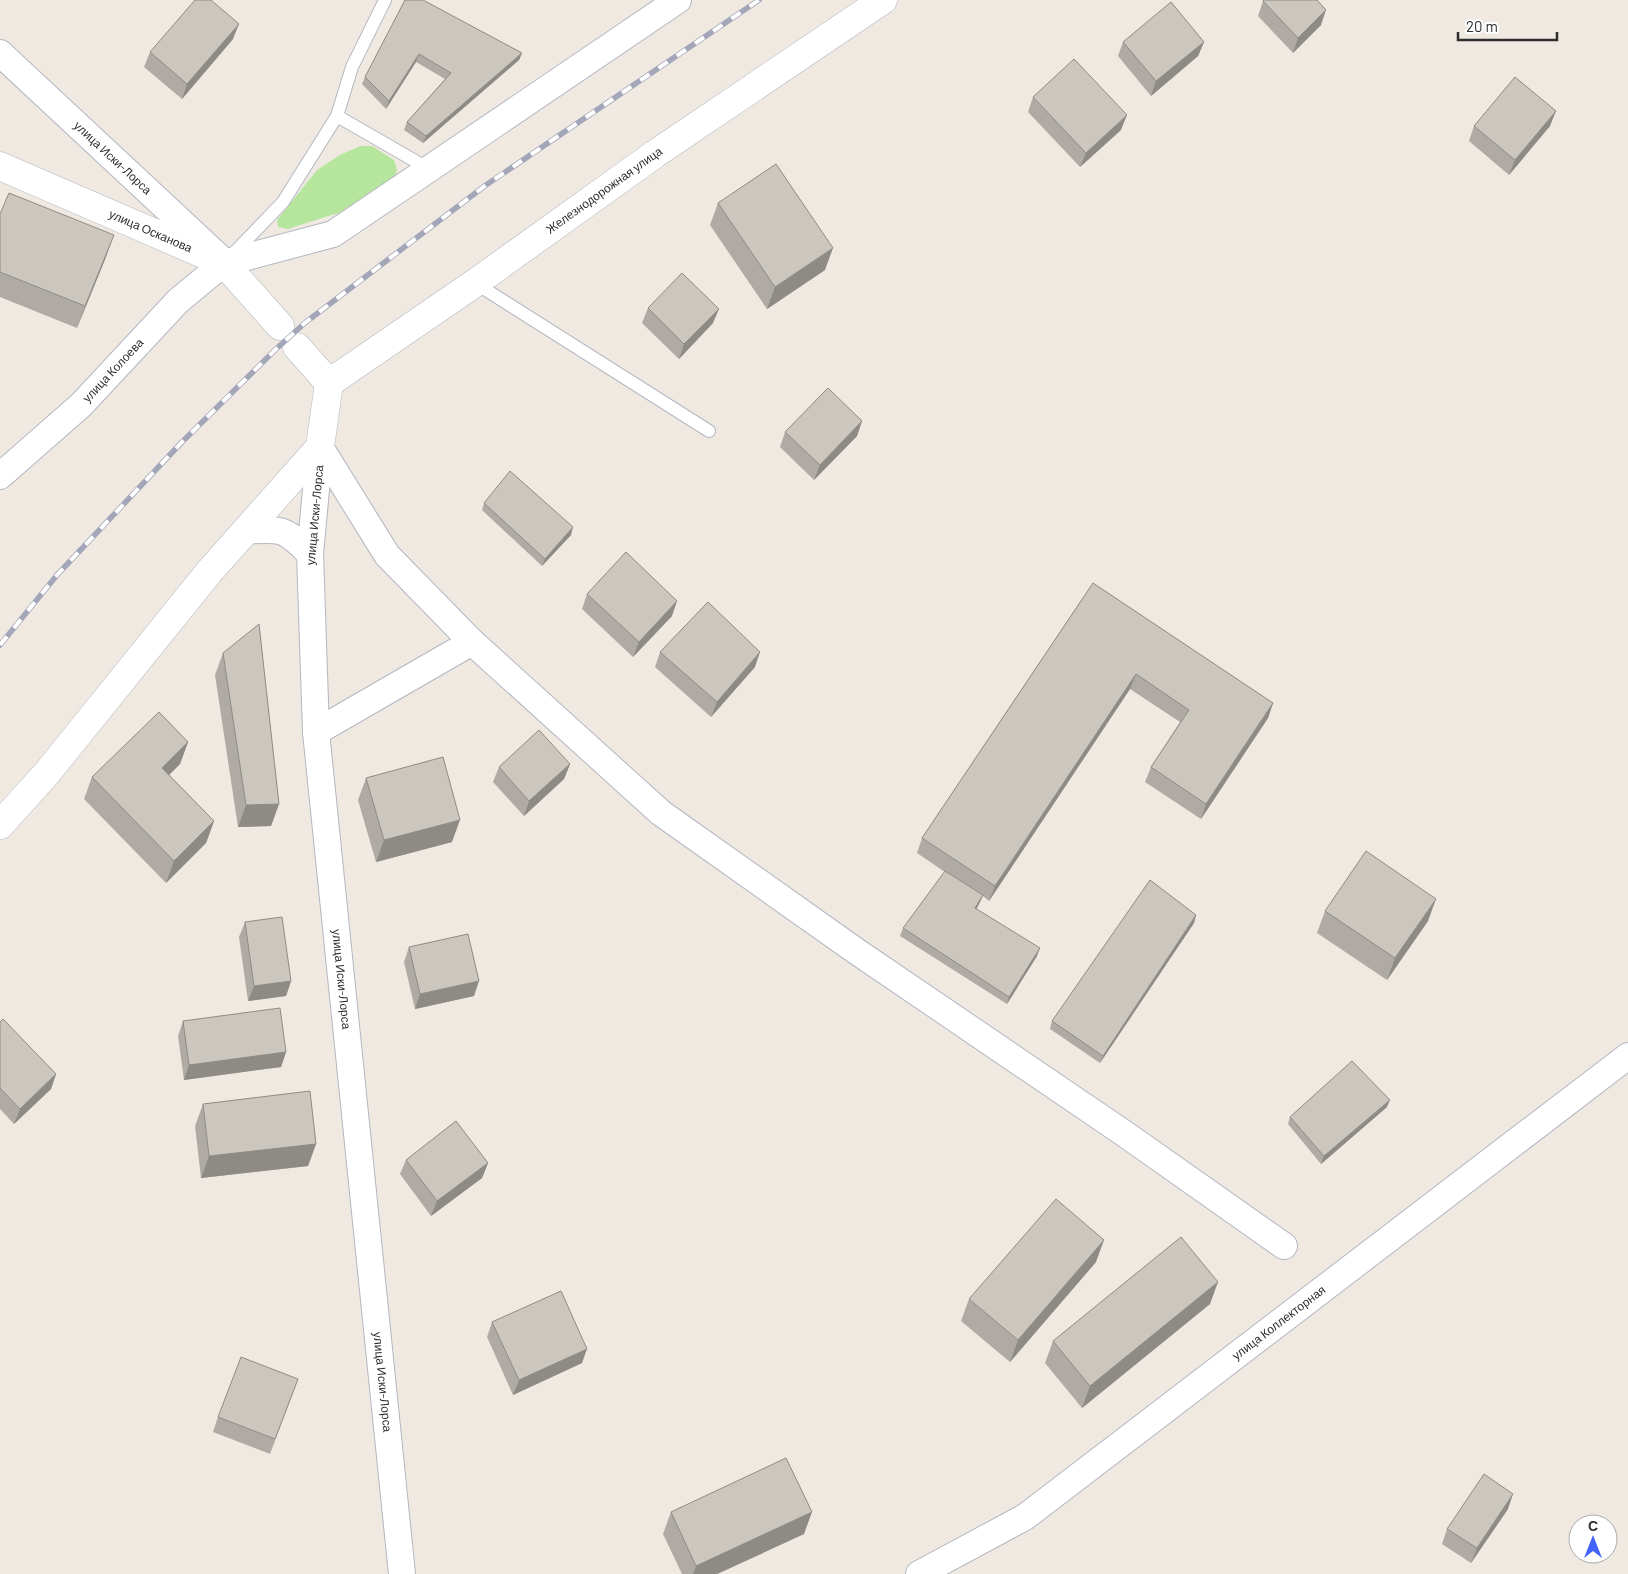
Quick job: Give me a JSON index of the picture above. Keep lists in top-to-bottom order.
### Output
{
  "streets": {
    "street": [
      "улица Иски-Лорса",
      "Железнодорожная улица",
      "улица Осканова",
      "улица Колоева",
      "улица Коллекторная"
    ]
  },
  "crossings": [
    ["улица Иски-Лорса", "Железнодорожная улица"],
    ["улица Иски-Лорса", "улица Осканова"],
    ["улица Иски-Лорса", "улица Колоева"],
    ["улица Осканова", "улица Колоева"]
  ],
  "scale_bar": "20 m",
  "north": "top"
}
